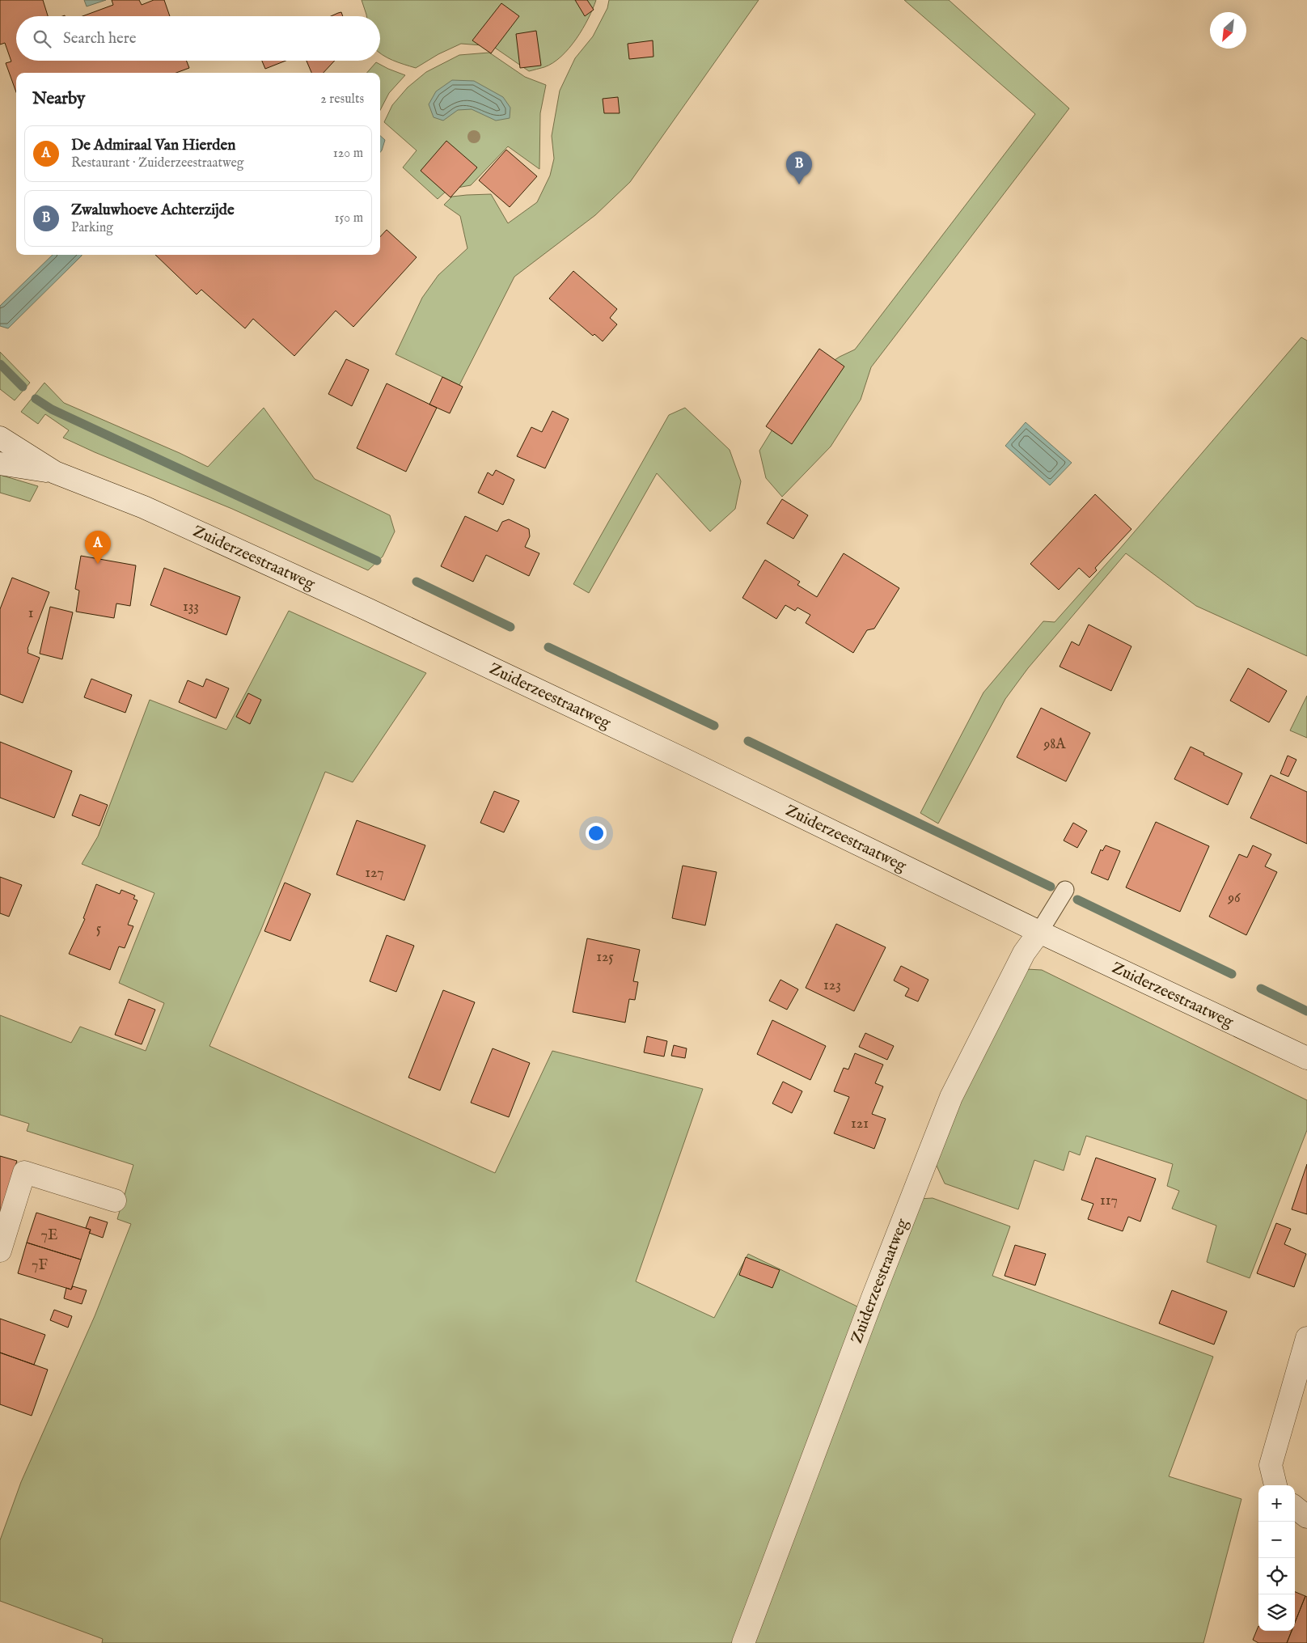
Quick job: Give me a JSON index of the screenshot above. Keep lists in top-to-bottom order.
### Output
{
  "streets": {
    "main road": ["Zuiderzeestraatweg"]
  },
  "house_numbers": [
    "133",
    "1",
    "98A",
    "127",
    "96",
    "5",
    "125",
    "123",
    "121",
    "117",
    "7E",
    "7F"
  ],
  "north": "bottom left",
  "page": {
    "search": "Search here",
    "heading": ["Nearby", "2 results"],
    "list": [
      {
        "mark": "A",
        "name": "De Admiraal Van Hierden",
        "note": "Restaurant · Zuiderzeestraatweg",
        "value": "120 m"
      },
      {
        "mark": "B",
        "name": "Zwaluwhoeve Achterzijde",
        "note": "Parking",
        "value": "150 m"
      }
    ],
    "pins": ["B", "A"],
    "map_buttons": ["+", "−"]
  }
}
